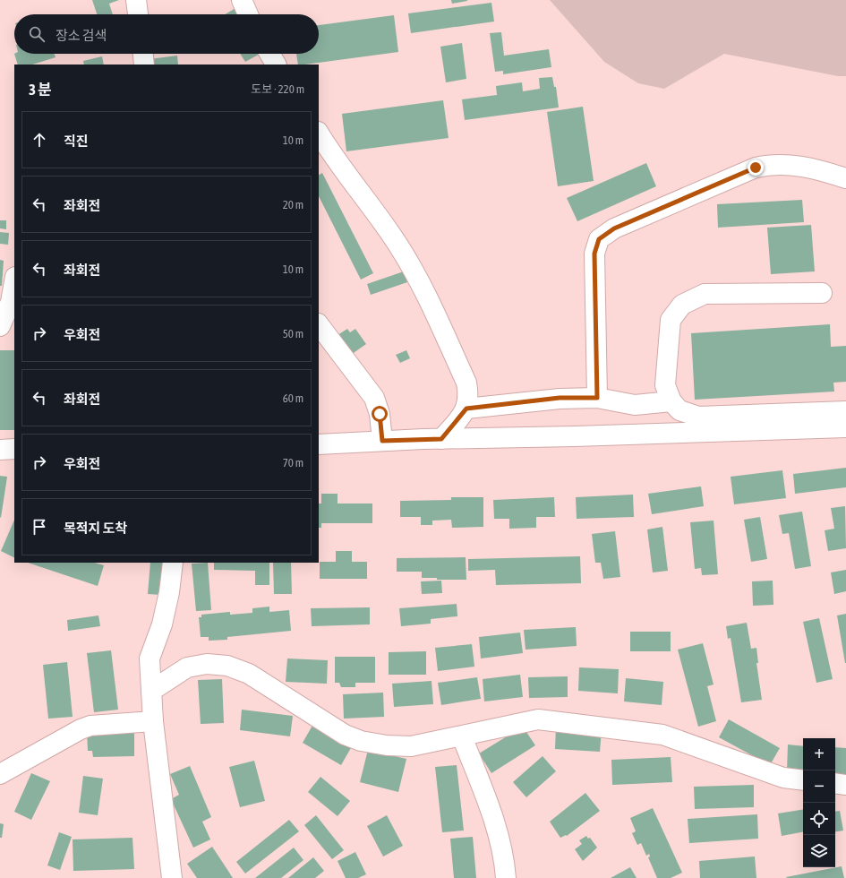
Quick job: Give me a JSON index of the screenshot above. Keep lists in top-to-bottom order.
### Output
{
  "page": {
    "search": "장소 검색",
    "heading": ["3 분", "도보 · 220 m"],
    "list": [
      ["직진", "10 m"],
      ["좌회전", "20 m"],
      ["좌회전", "10 m"],
      ["우회전", "50 m"],
      ["좌회전", "60 m"],
      ["우회전", "70 m"],
      "목적지 도착"
    ],
    "map_buttons": ["+", "−"]
  }
}
